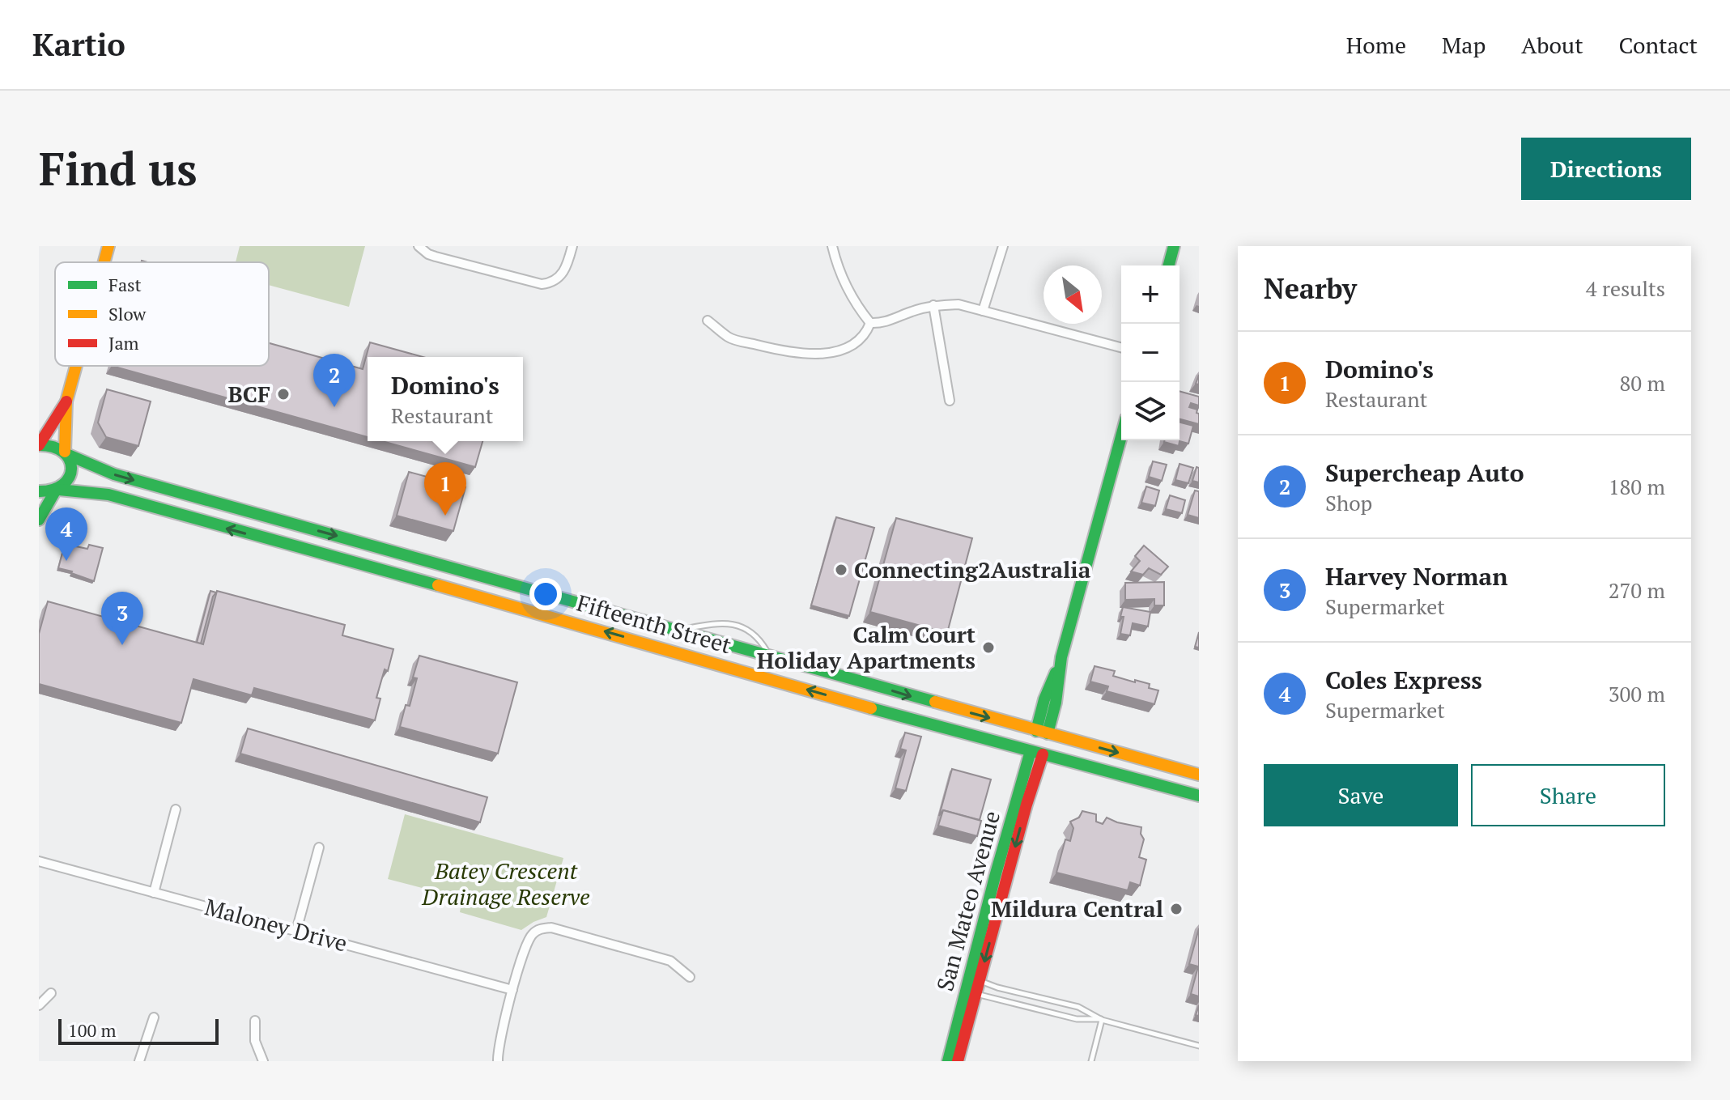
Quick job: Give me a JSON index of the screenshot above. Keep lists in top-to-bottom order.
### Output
{
  "streets": {
    "main road": ["Fifteenth Street", "San Mateo Avenue"],
    "street": ["Maloney Drive"]
  },
  "crossings": [
    ["Fifteenth Street", "San Mateo Avenue"]
  ],
  "parks": ["Batey Crescent Drainage Reserve"],
  "places": [
    "BCF",
    "Connecting2Australia",
    "Calm Court Holiday Apartments",
    "Mildura Central"
  ],
  "legend": ["Fast", "Slow", "Jam"],
  "scale_bar": "100 m",
  "north": "bottom right",
  "page": {
    "header": "Kartio",
    "nav": [
      "Home",
      "Map",
      "About",
      "Contact"
    ],
    "buttons": [
      "Directions",
      ["Save", "Share"]
    ],
    "title": "Find us",
    "heading": ["Nearby", "4 results"],
    "map_buttons": ["+", "−"],
    "list": [
      {
        "mark": "1",
        "name": "Domino's",
        "note": "Restaurant",
        "value": "80 m"
      },
      {
        "mark": "2",
        "name": "Supercheap Auto",
        "note": "Shop",
        "value": "180 m"
      },
      {
        "mark": "3",
        "name": "Harvey Norman",
        "note": "Supermarket",
        "value": "270 m"
      },
      {
        "mark": "4",
        "name": "Coles Express",
        "note": "Supermarket",
        "value": "300 m"
      }
    ],
    "pins": [
      "2",
      "1",
      "4",
      "3"
    ],
    "popup": ["Domino's", "Restaurant"],
    "scale": "100 m"
  }
}
